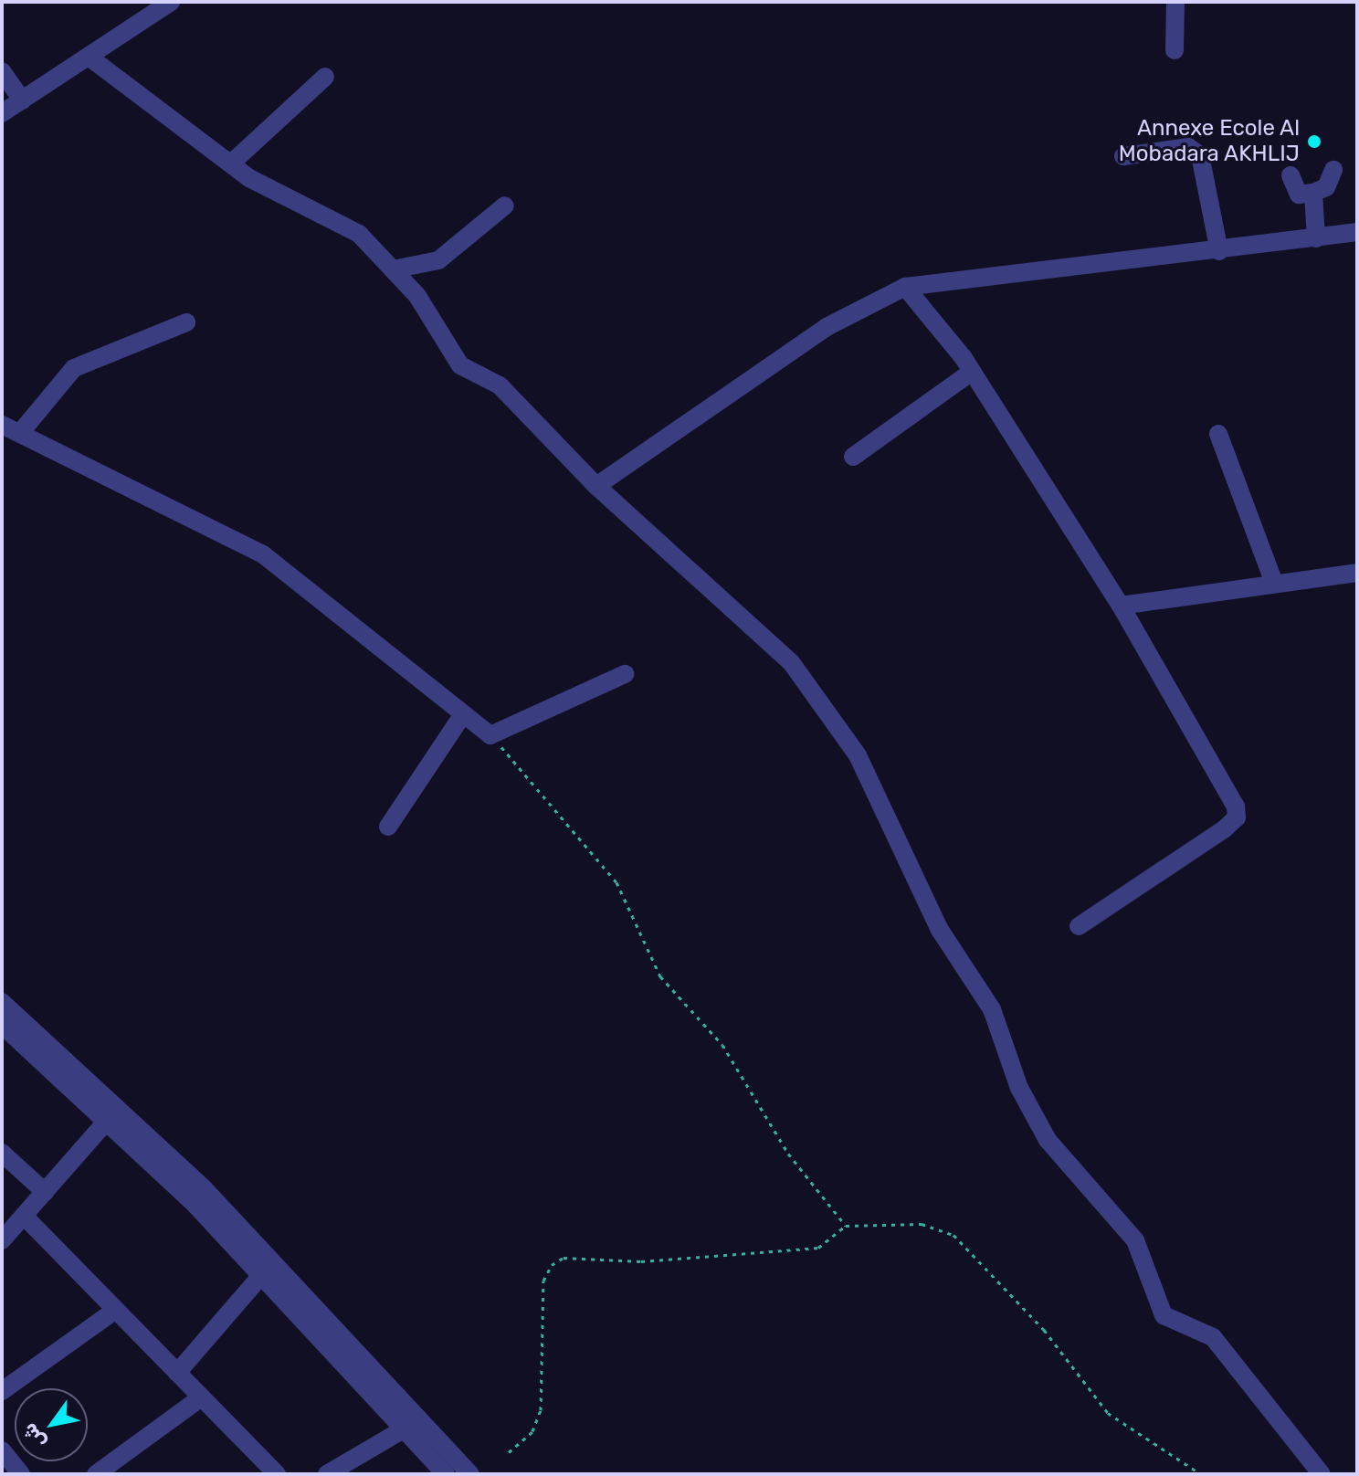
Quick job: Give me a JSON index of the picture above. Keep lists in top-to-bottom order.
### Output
{
  "places": ["Annexe Ecole Al Mobadara AKHLIJ"],
  "north": "bottom left"
}
